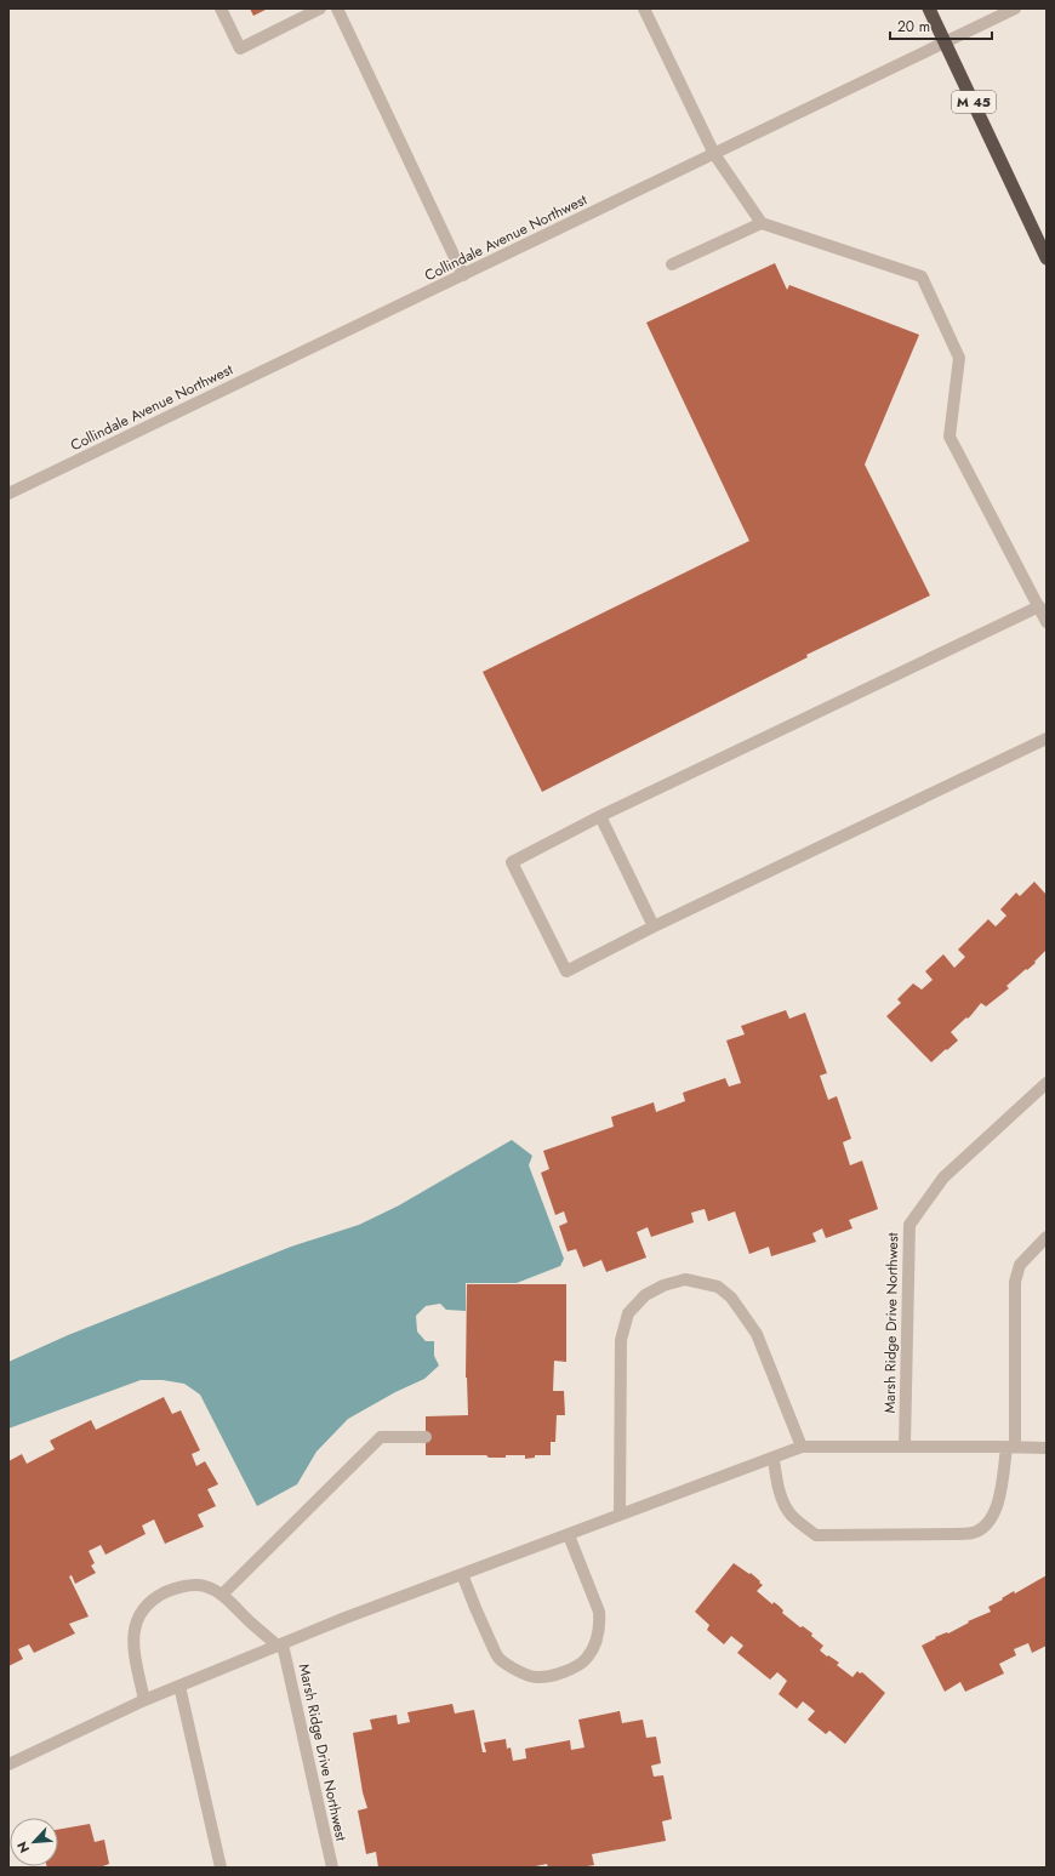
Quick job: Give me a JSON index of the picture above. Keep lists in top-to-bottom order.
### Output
{
  "streets": {
    "highway": ["M 45"],
    "street": ["Collindale Avenue Northwest", "Marsh Ridge Drive Northwest"]
  },
  "crossings": [
    ["M 45", "Collindale Avenue Northwest"]
  ],
  "scale_bar": "20 m",
  "north": "bottom left"
}
